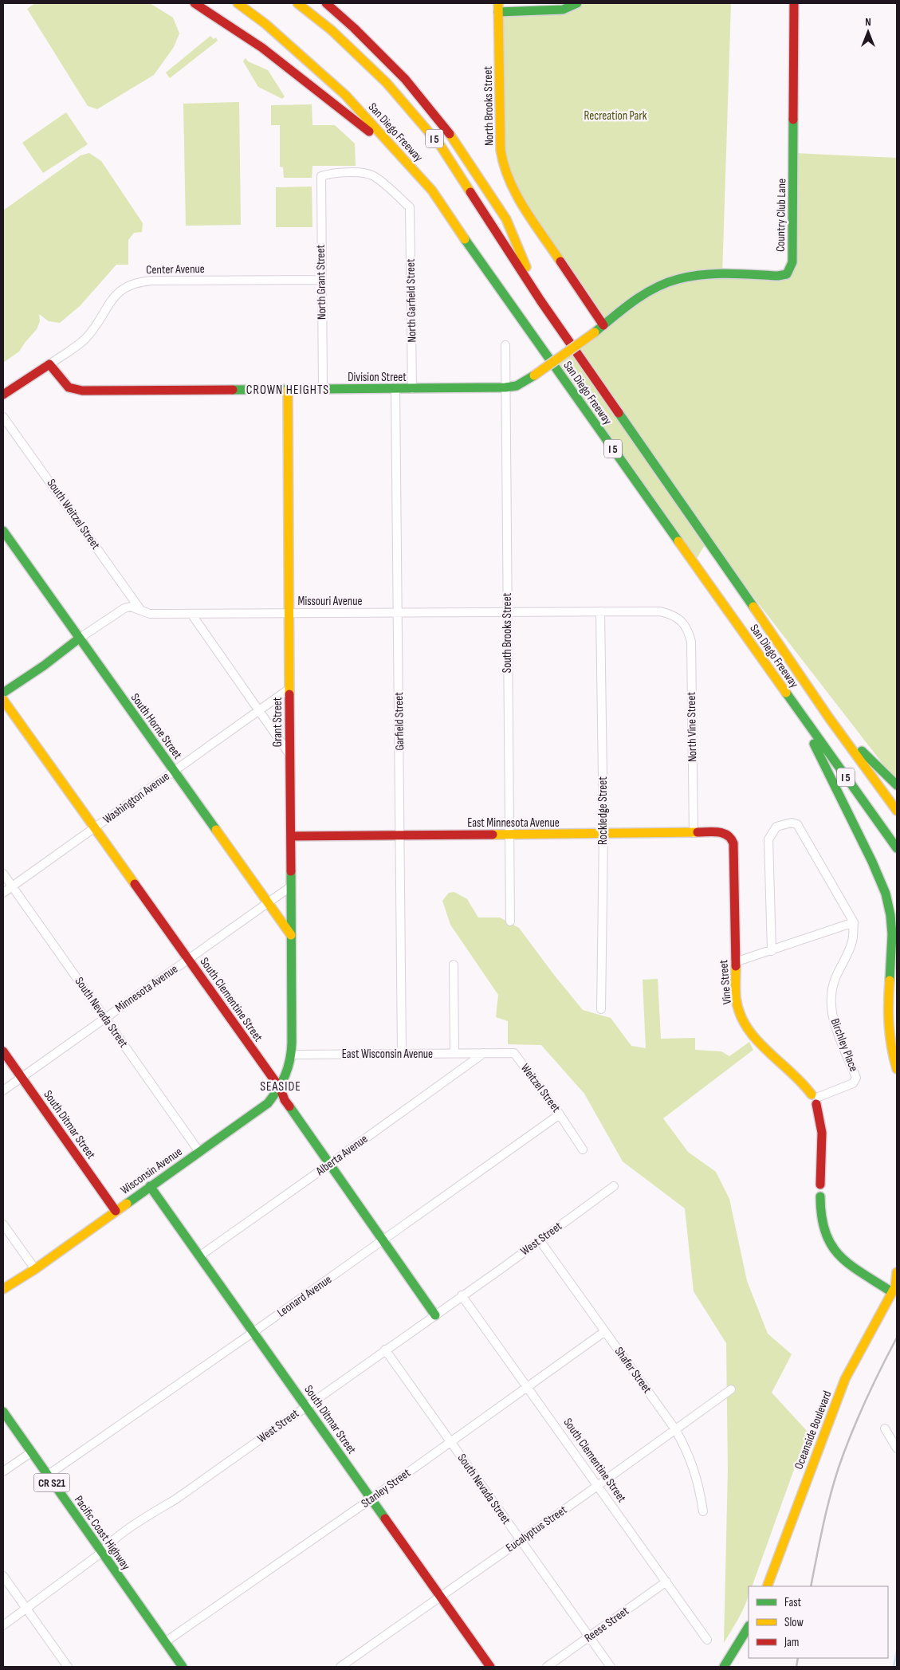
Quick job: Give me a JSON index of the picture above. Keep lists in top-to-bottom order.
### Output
{
  "streets": {
    "main road": [
      "North Brooks Street",
      "San Diego Freeway",
      "I 5",
      "Country Club Lane",
      "Center Avenue",
      "Division Street",
      "Missouri Avenue",
      "Grant Street",
      "South Horne Street",
      "East Minnesota Avenue",
      "Vine Street",
      "South Clementine Street",
      "South Ditmar Street",
      "Wisconsin Avenue",
      "Oceanside Boulevard",
      "CR S21",
      "Pacific Coast Highway"
    ],
    "street": [
      "North Grant Street",
      "North Garfield Street",
      "South Weitzel Street",
      "South Brooks Street",
      "Garfield Street",
      "North Vine Street",
      "Washington Avenue",
      "Rockledge Street",
      "Minnesota Avenue",
      "South Nevada Street",
      "Birchley Place",
      "East Wisconsin Avenue",
      "Weitzel Street",
      "Alberta Avenue",
      "West Street",
      "Leonard Avenue",
      "Shafer Street",
      "Stanley Street",
      "Eucalyptus Street",
      "Reese Street"
    ]
  },
  "crossings": [
    ["North Brooks Street", "Country Club Lane"],
    ["Country Club Lane", "Division Street"],
    ["Center Avenue", "North Grant Street"],
    ["Center Avenue", "Division Street"],
    ["North Grant Street", "North Garfield Street"],
    ["North Grant Street", "Division Street"],
    ["North Garfield Street", "Division Street"],
    ["Division Street", "South Brooks Street"],
    ["Division Street", "Garfield Street"],
    ["Division Street", "Grant Street"],
    ["South Weitzel Street", "Missouri Avenue"],
    ["Missouri Avenue", "South Brooks Street"],
    ["Missouri Avenue", "Garfield Street"],
    ["Missouri Avenue", "Grant Street"],
    ["Missouri Avenue", "South Horne Street"],
    ["Missouri Avenue", "North Vine Street"],
    ["Missouri Avenue", "Rockledge Street"],
    ["South Brooks Street", "East Minnesota Avenue"],
    ["Garfield Street", "East Minnesota Avenue"],
    ["Garfield Street", "East Wisconsin Avenue"],
    ["Grant Street", "South Horne Street"],
    ["Grant Street", "Washington Avenue"],
    ["Grant Street", "East Minnesota Avenue"],
    ["Grant Street", "Minnesota Avenue"],
    ["Grant Street", "East Wisconsin Avenue"],
    ["Grant Street", "Wisconsin Avenue"],
    ["South Horne Street", "Washington Avenue"],
    ["South Horne Street", "Minnesota Avenue"],
    ["North Vine Street", "East Minnesota Avenue"],
    ["Washington Avenue", "South Clementine Street"],
    ["Washington Avenue", "South Nevada Street"],
    ["Rockledge Street", "East Minnesota Avenue"],
    ["East Minnesota Avenue", "Vine Street"],
    ["Vine Street", "Birchley Place"],
    ["Vine Street", "Oceanside Boulevard"],
    ["Minnesota Avenue", "South Clementine Street"],
    ["Minnesota Avenue", "South Nevada Street"],
    ["Minnesota Avenue", "South Ditmar Street"],
    ["South Clementine Street", "Alberta Avenue"],
    ["South Clementine Street", "Wisconsin Avenue"],
    ["South Clementine Street", "West Street"],
    ["South Clementine Street", "Leonard Avenue"],
    ["South Clementine Street", "Stanley Street"],
    ["South Clementine Street", "Eucalyptus Street"],
    ["South Clementine Street", "Reese Street"],
    ["South Nevada Street", "Wisconsin Avenue"],
    ["South Nevada Street", "West Street"],
    ["South Nevada Street", "Stanley Street"],
    ["South Nevada Street", "Eucalyptus Street"],
    ["South Nevada Street", "Reese Street"],
    ["East Wisconsin Avenue", "Weitzel Street"],
    ["East Wisconsin Avenue", "Alberta Avenue"],
    ["East Wisconsin Avenue", "Wisconsin Avenue"],
    ["Weitzel Street", "Alberta Avenue"],
    ["Weitzel Street", "Leonard Avenue"],
    ["South Ditmar Street", "Alberta Avenue"],
    ["South Ditmar Street", "Wisconsin Avenue"],
    ["South Ditmar Street", "West Street"],
    ["South Ditmar Street", "Leonard Avenue"],
    ["South Ditmar Street", "Stanley Street"],
    ["South Ditmar Street", "Eucalyptus Street"],
    ["West Street", "Shafer Street"],
    ["West Street", "Pacific Coast Highway"],
    ["Leonard Avenue", "Pacific Coast Highway"],
    ["Shafer Street", "Stanley Street"],
    ["Shafer Street", "Eucalyptus Street"],
    ["Stanley Street", "Pacific Coast Highway"]
  ],
  "districts": ["CROWN HEIGHTS", "SEASIDE"],
  "parks": ["Recreation Park"],
  "legend": ["Fast", "Slow", "Jam"],
  "north": "top"
}
